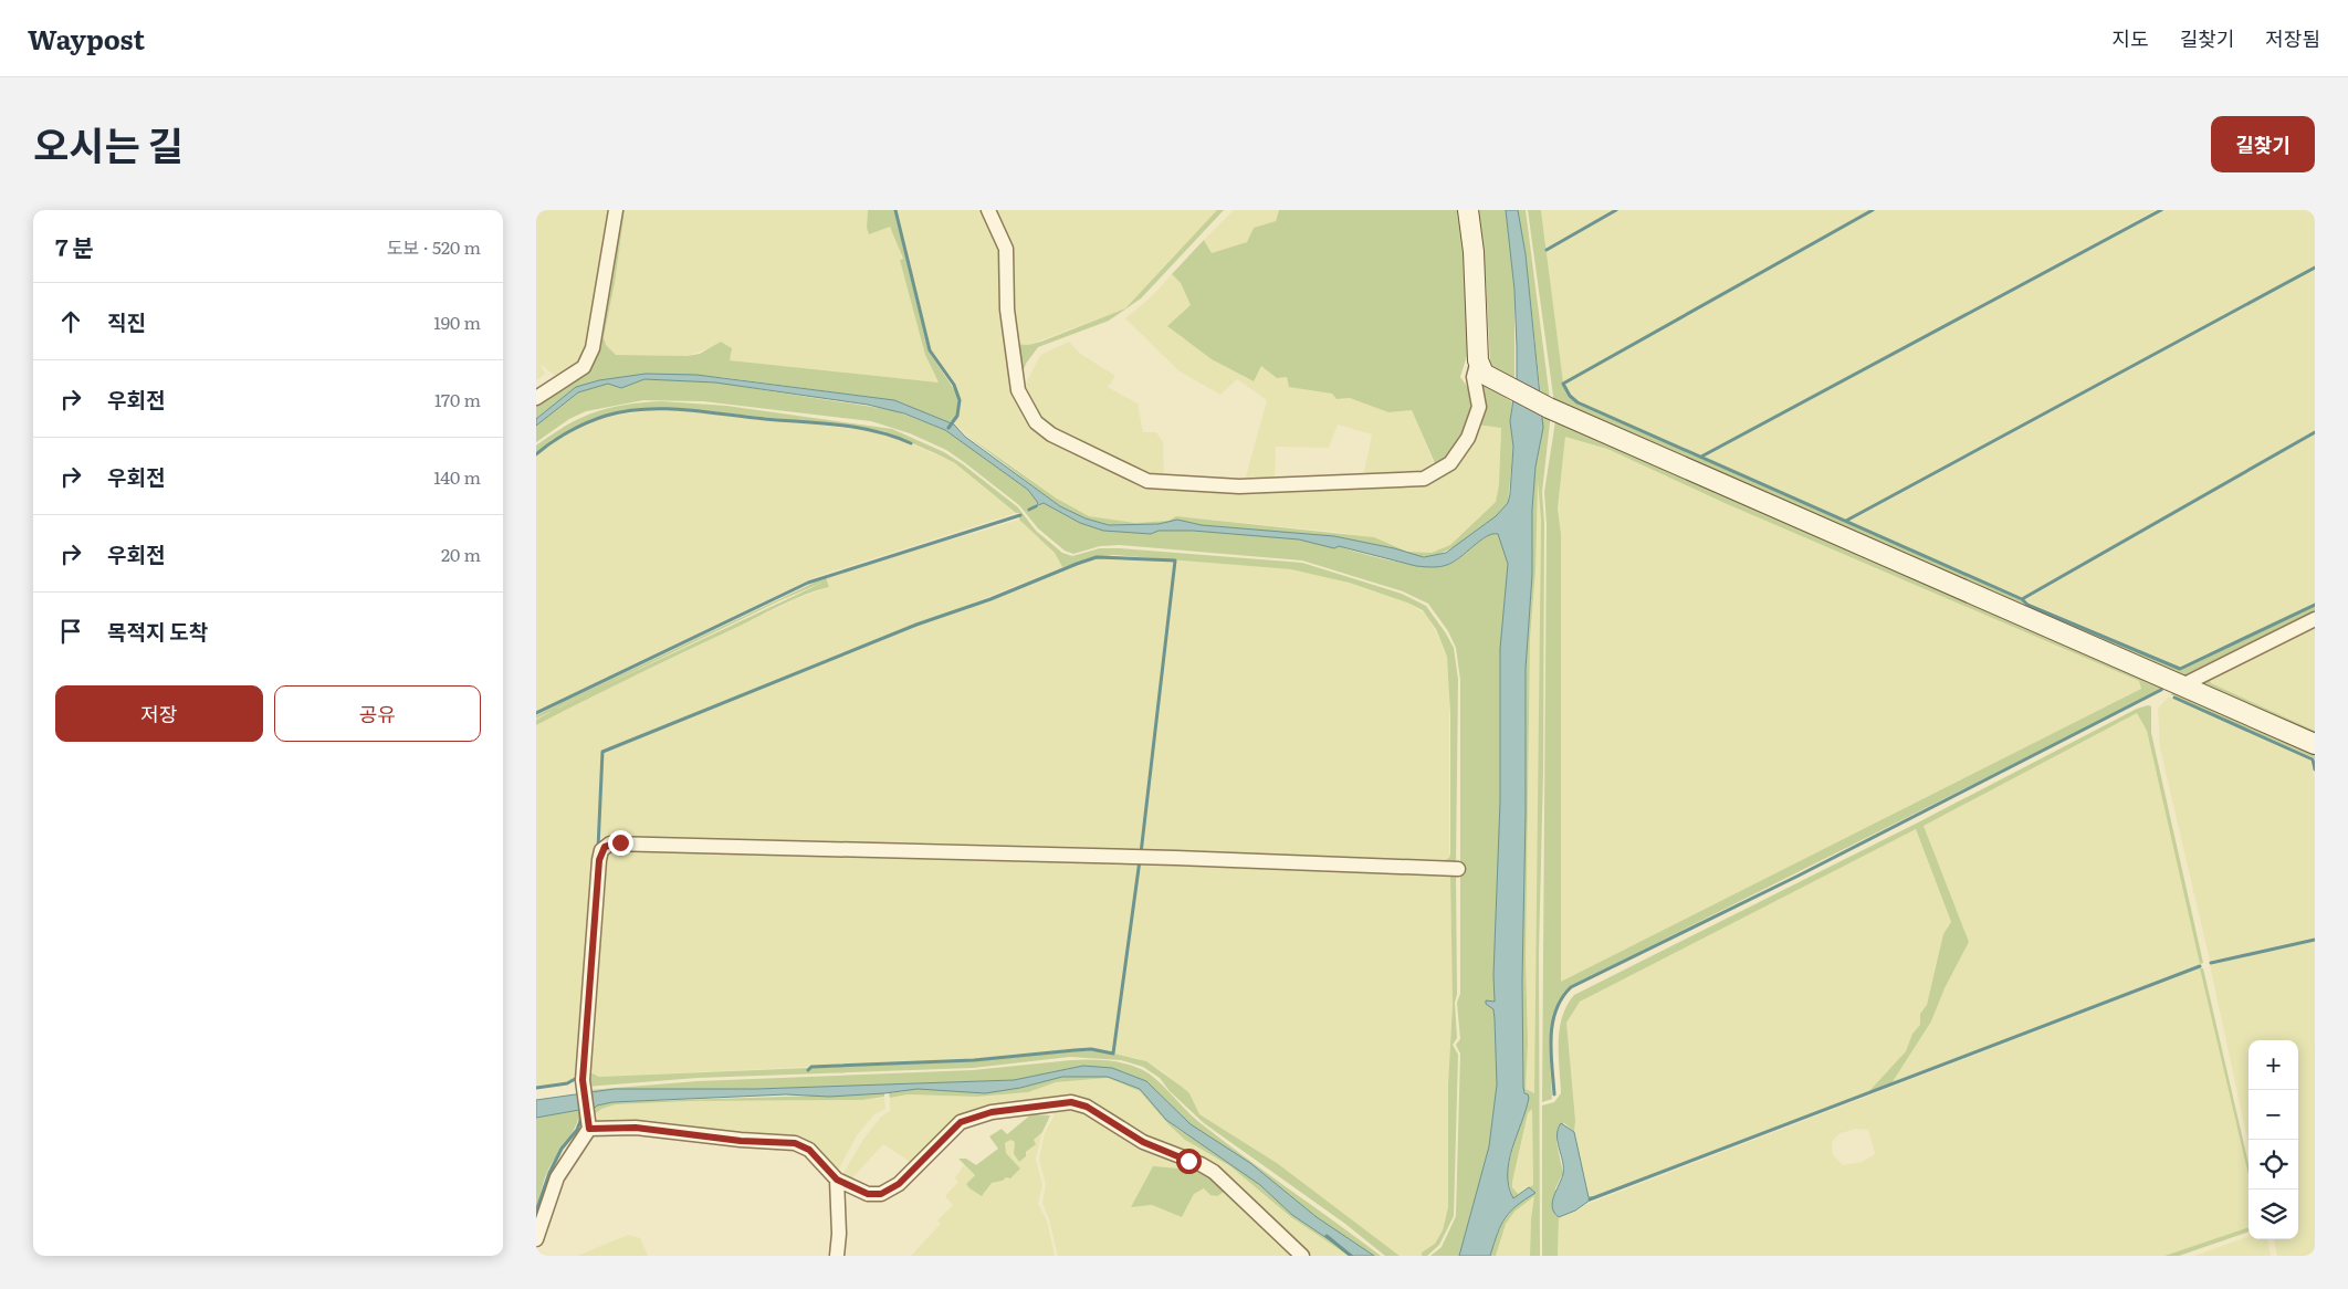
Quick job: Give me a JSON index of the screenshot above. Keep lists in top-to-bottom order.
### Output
{
  "page": {
    "header": "Waypost",
    "nav": ["지도", "길찾기", "저장됨"],
    "title": "오시는 길",
    "buttons": [
      "길찾기",
      ["저장", "공유"]
    ],
    "heading": ["7 분", "도보 · 520 m"],
    "list": [
      ["직진", "190 m"],
      ["우회전", "170 m"],
      ["우회전", "140 m"],
      ["우회전", "20 m"],
      "목적지 도착"
    ],
    "map_buttons": ["+", "−"]
  }
}
